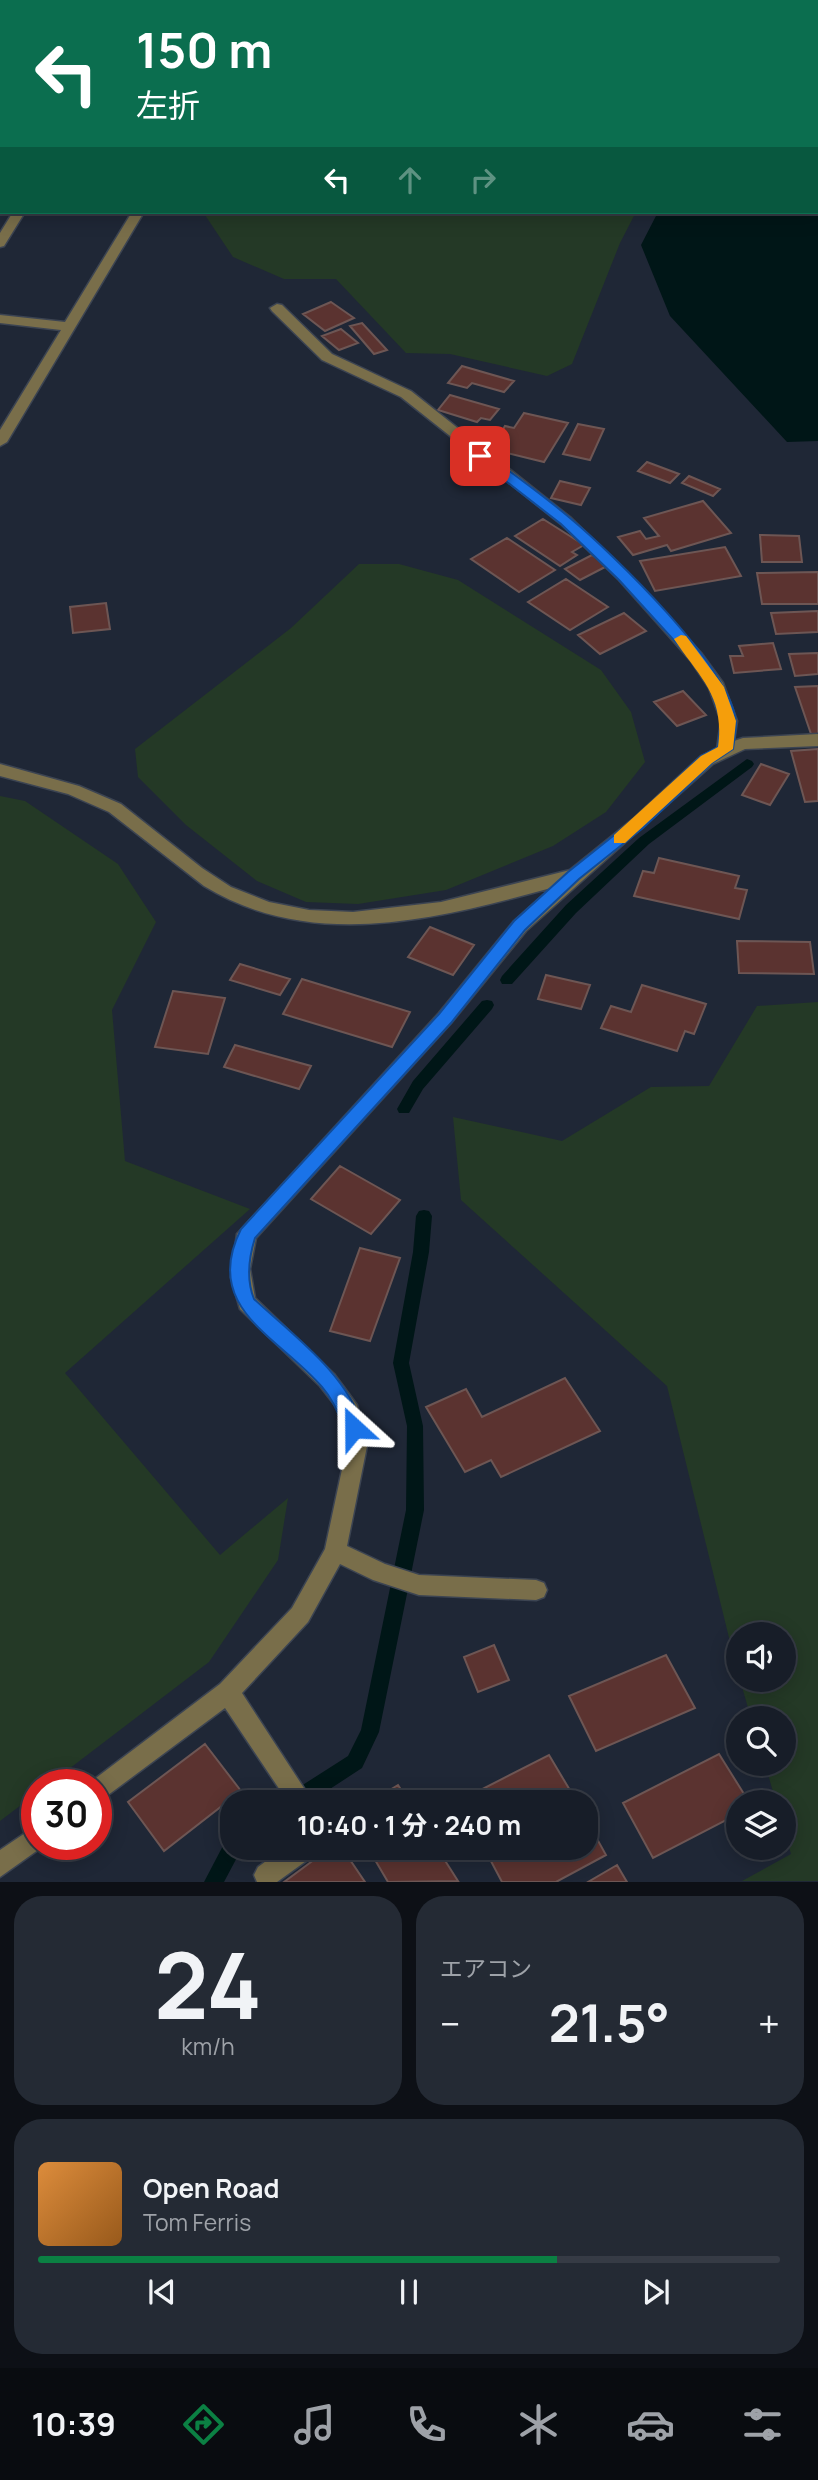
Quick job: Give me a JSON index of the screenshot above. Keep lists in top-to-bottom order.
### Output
{
  "page": {
    "turn": ["150 m", "左折"],
    "limit": "30",
    "trip": "10:40 · 1 分 · 240 m",
    "tile": [
      ["24", "km/h"],
      "エアコン"
    ],
    "heat": ["−", "21.5°", "+"],
    "song": ["Open Road", "Tom Ferris"],
    "tabs": "10:39"
  }
}
